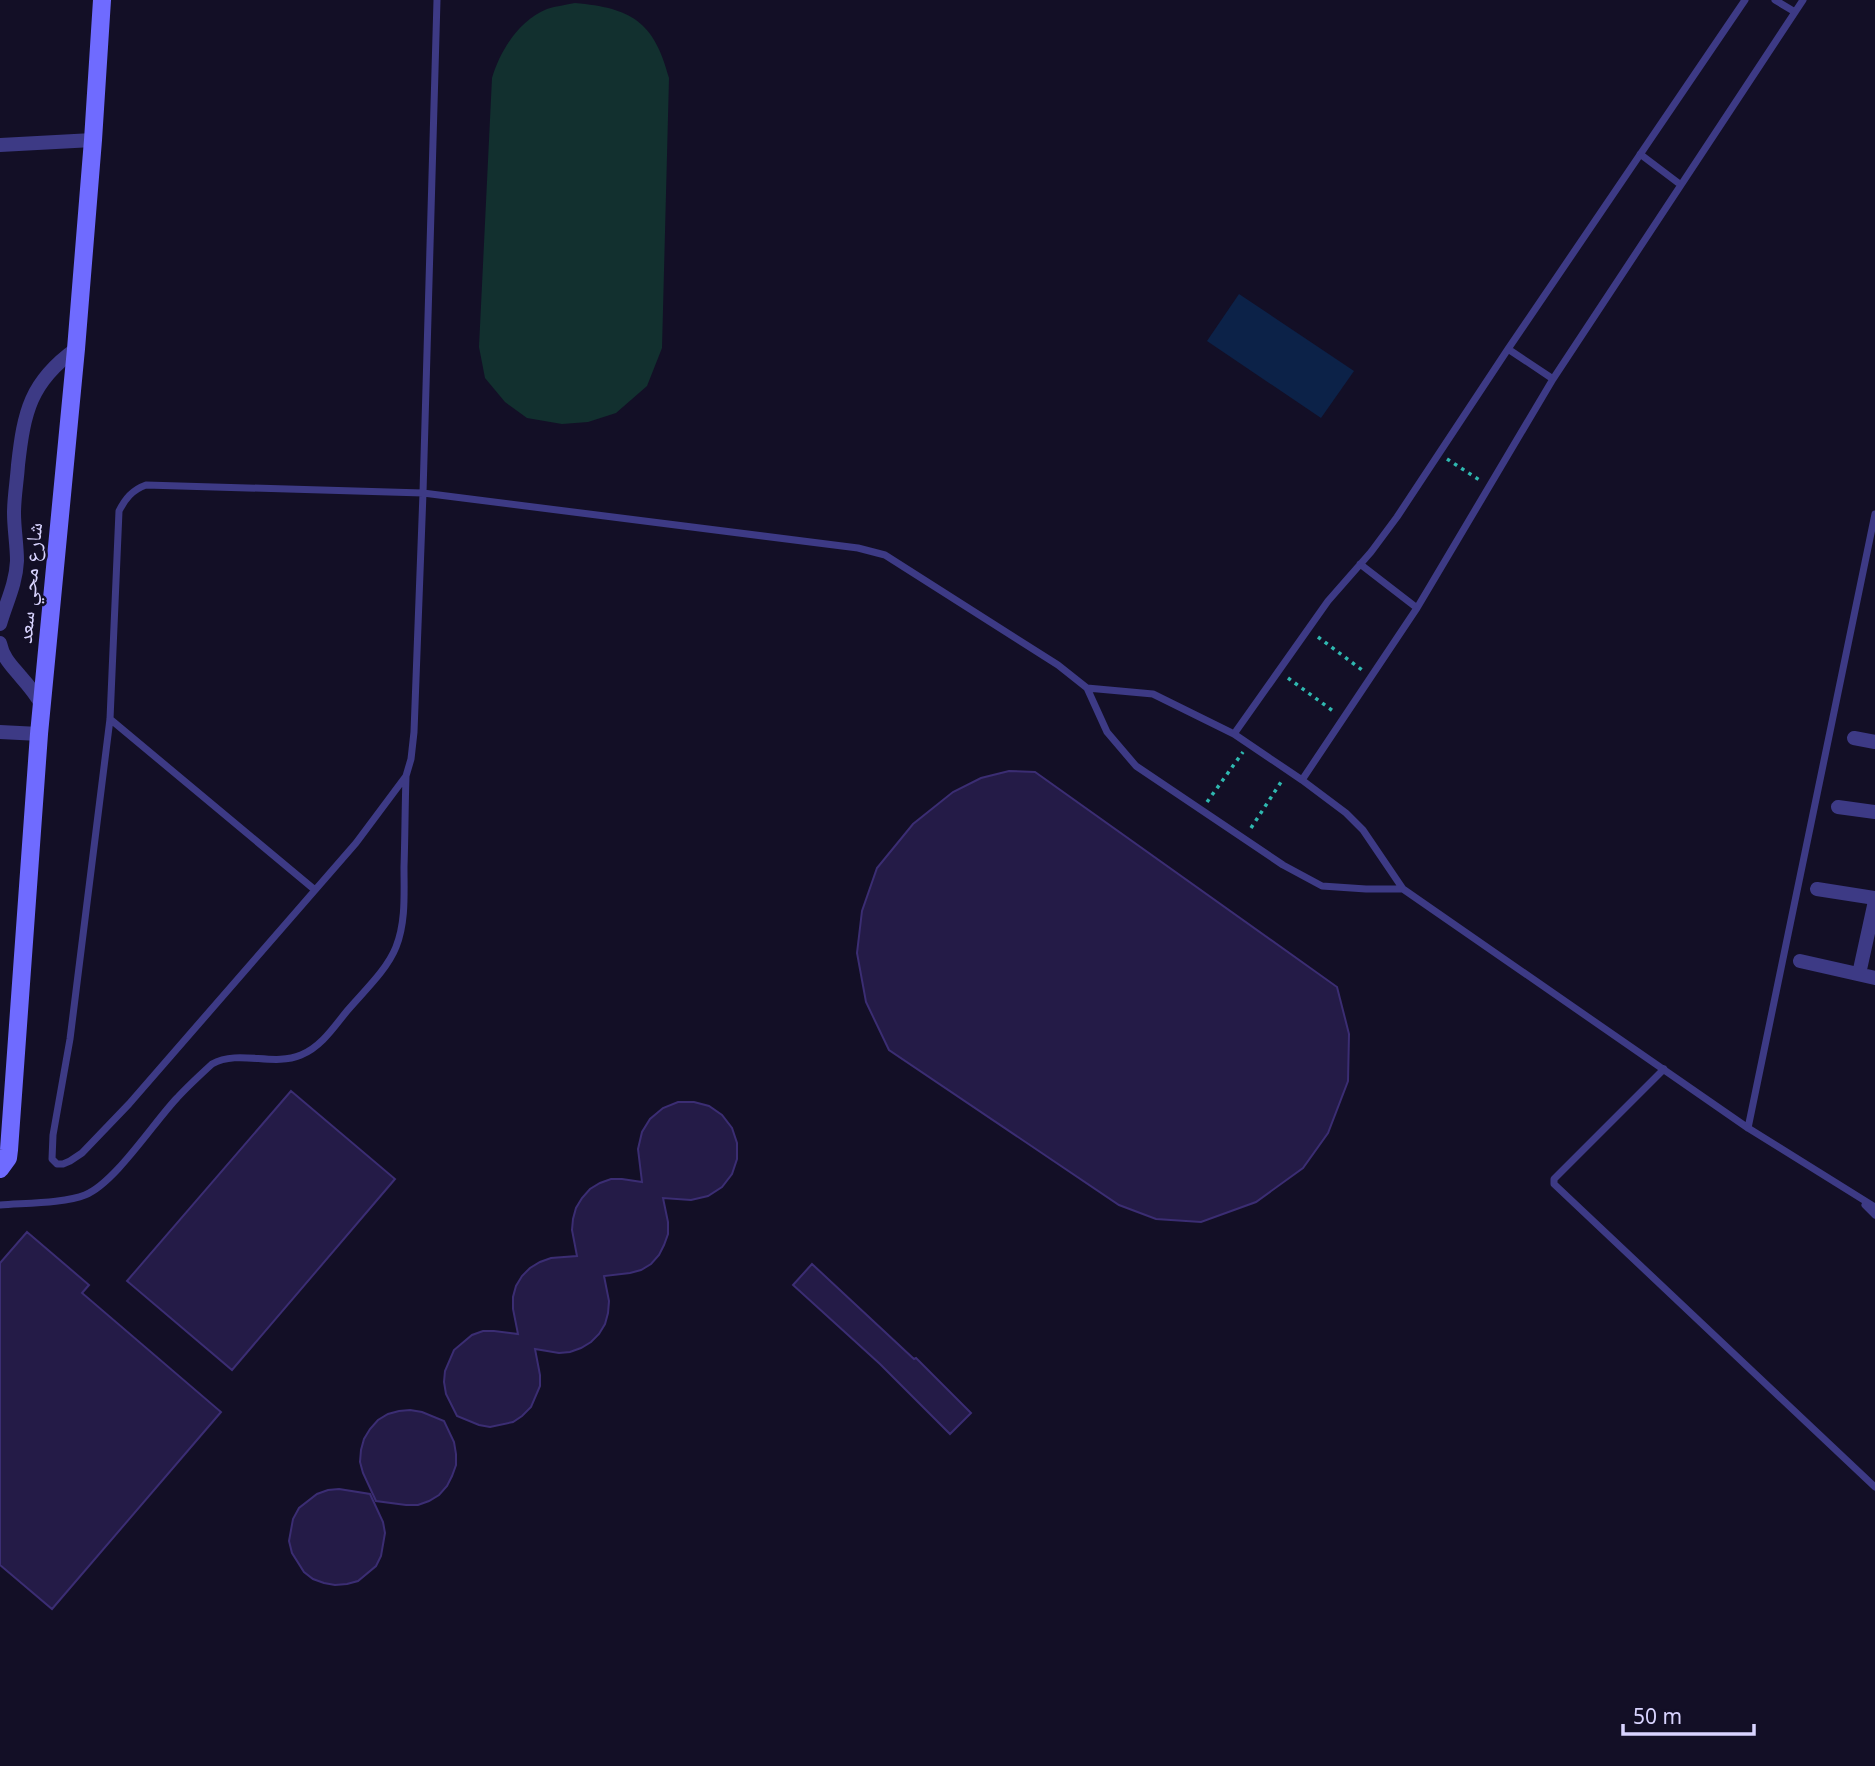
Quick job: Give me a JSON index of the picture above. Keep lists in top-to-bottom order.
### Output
{
  "streets": {
    "street": ["شارع محي سعد"]
  },
  "scale_bar": "50 m"
}
